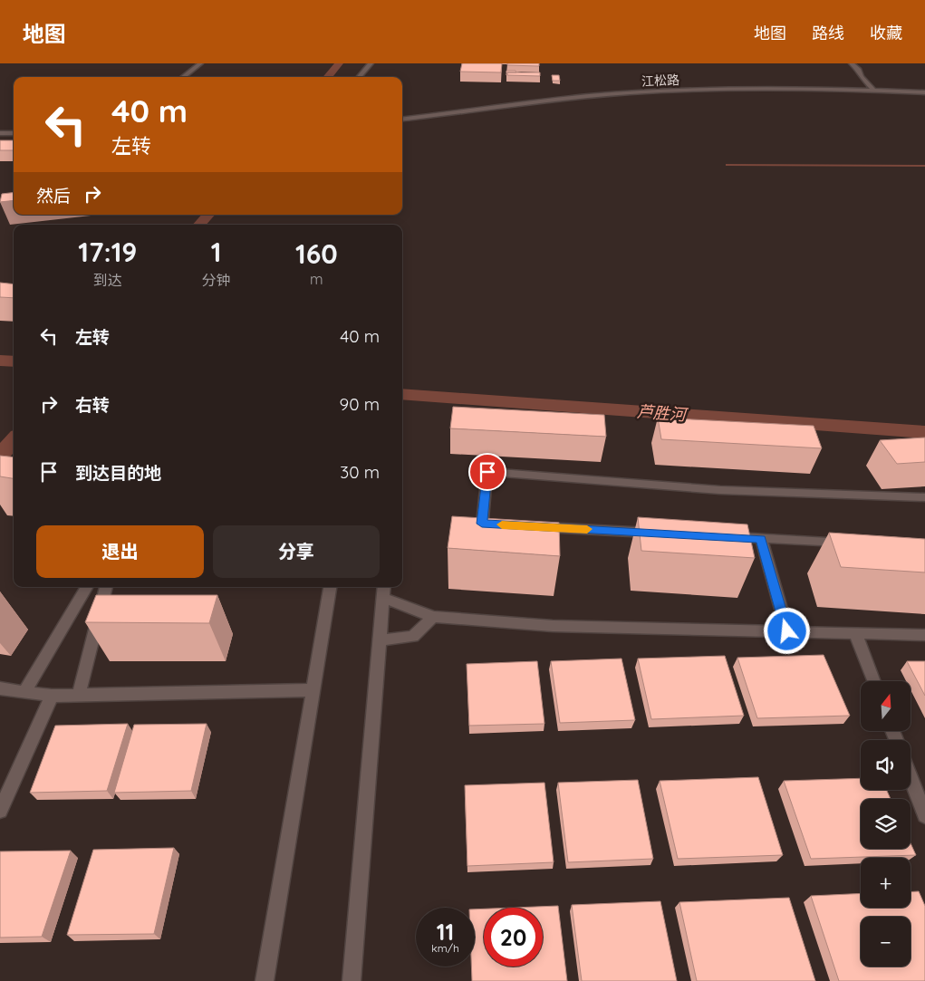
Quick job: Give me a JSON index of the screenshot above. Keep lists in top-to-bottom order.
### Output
{
  "streets": {
    "street": ["江松路"]
  },
  "water": ["芦胜河"],
  "north": "top",
  "page": {
    "header": "地图",
    "nav": ["地图", "路线", "收藏"],
    "turn": ["40 m", "左转"],
    "then": "然后",
    "eta": [
      "17:19",
      "到达",
      "1",
      "分钟",
      "160",
      "m"
    ],
    "list": [
      {
        "name": "左转",
        "value": "40 m"
      },
      {
        "name": "右转",
        "value": "90 m"
      },
      {
        "name": "到达目的地",
        "value": "30 m"
      }
    ],
    "buttons": ["退出", "分享"],
    "map_buttons": ["+", "−"],
    "speed": "11 km/h",
    "limit": "20"
  }
}
